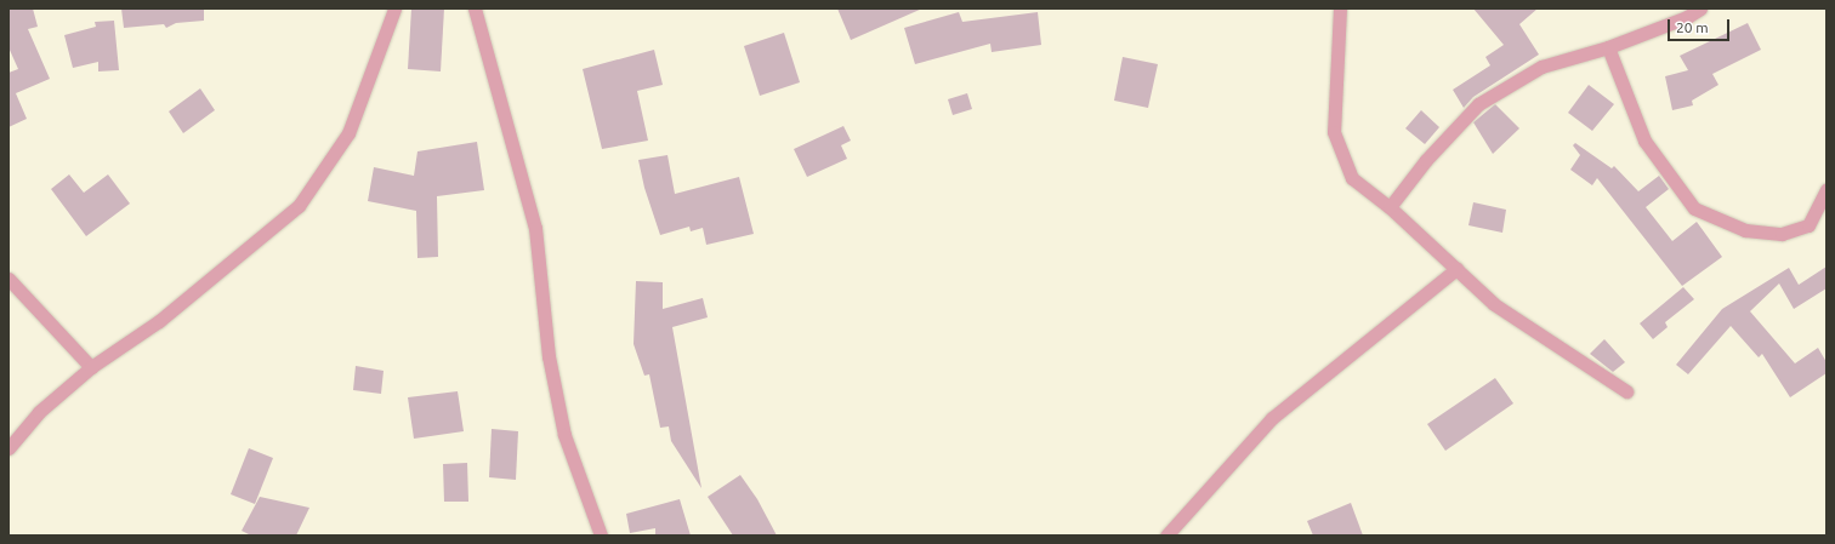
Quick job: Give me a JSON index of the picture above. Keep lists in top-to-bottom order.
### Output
{
  "scale_bar": "20 m"
}
